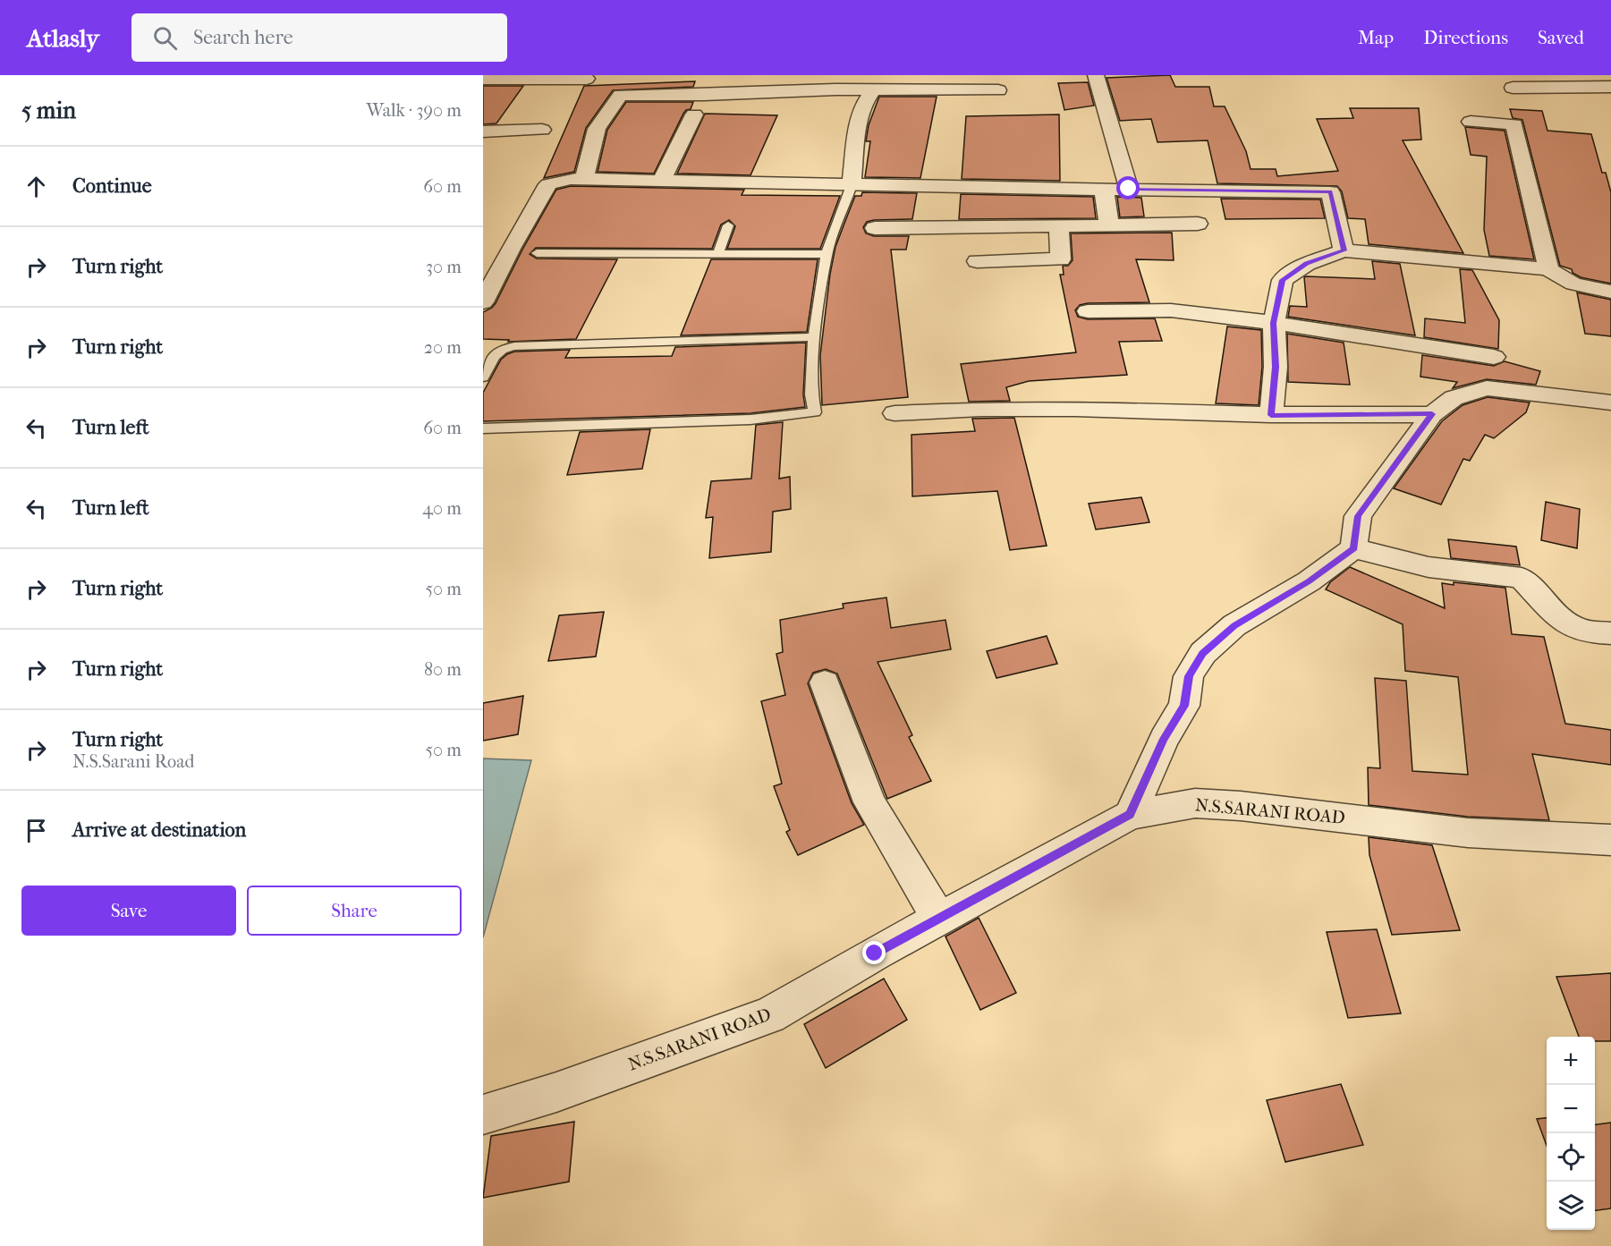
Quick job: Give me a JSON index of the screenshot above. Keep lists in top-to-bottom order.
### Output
{
  "streets": {
    "street": ["N.S.SARANI ROAD"]
  },
  "page": {
    "header": "Atlasly",
    "search": "Search here",
    "nav": ["Map", "Directions", "Saved"],
    "heading": ["5 min", "Walk · 390 m"],
    "list": [
      ["Continue", "60 m"],
      ["Turn right", "30 m"],
      ["Turn right", "20 m"],
      ["Turn left", "60 m"],
      ["Turn left", "40 m"],
      ["Turn right", "50 m"],
      ["Turn right", "80 m"],
      ["Turn right", "N.S.Sarani Road", "50 m"],
      "Arrive at destination"
    ],
    "buttons": ["Save", "Share"],
    "map_buttons": ["+", "−"]
  }
}
